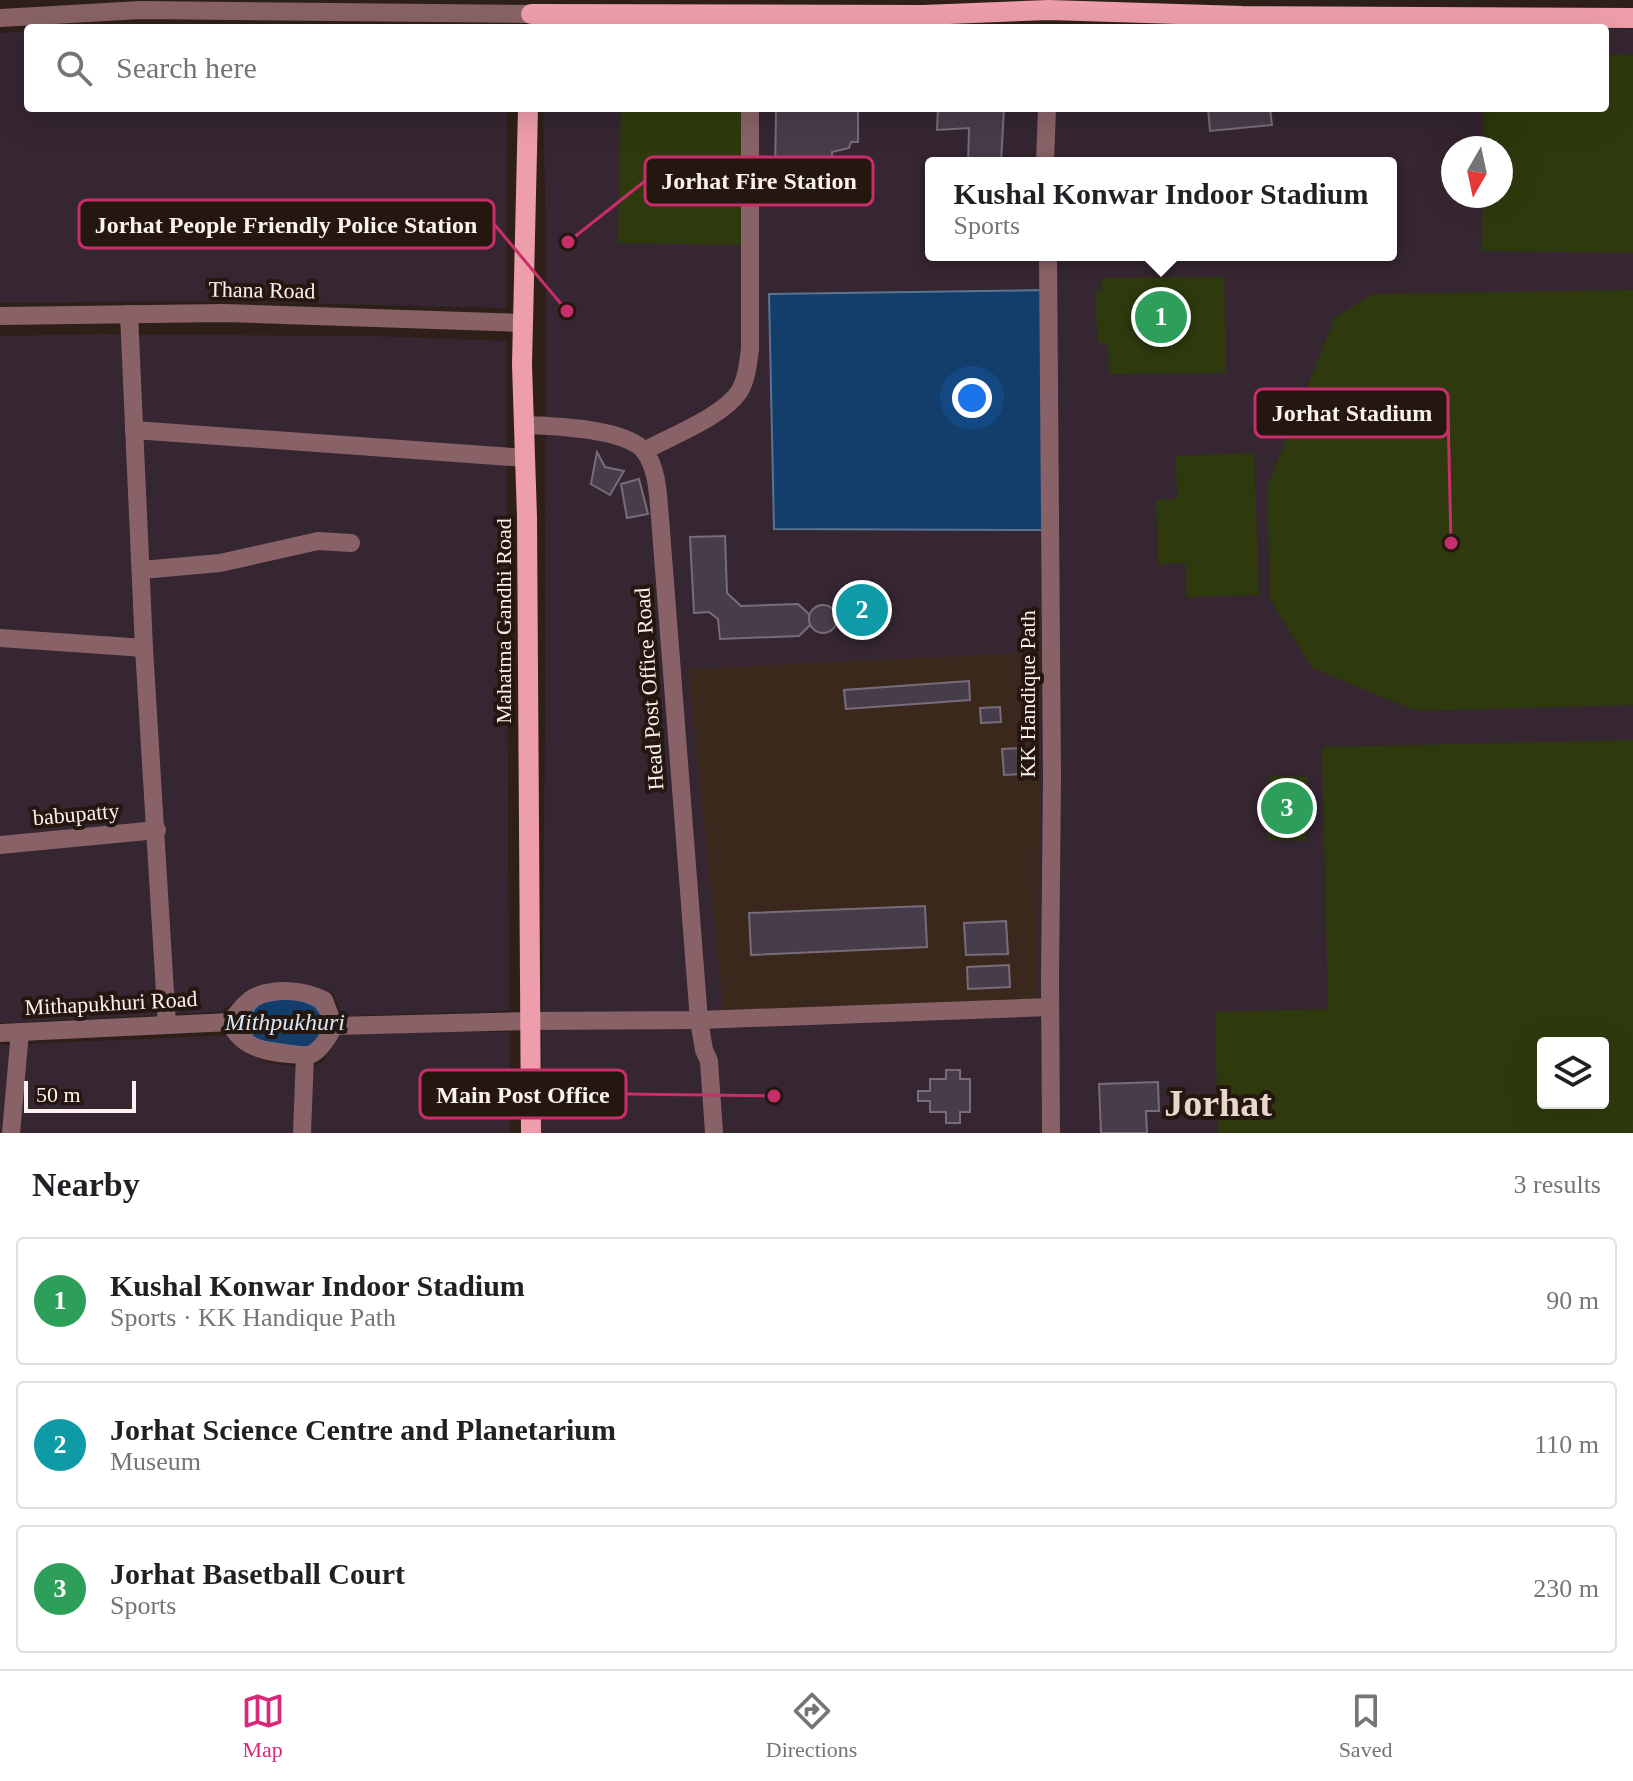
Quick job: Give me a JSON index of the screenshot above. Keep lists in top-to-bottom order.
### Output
{
  "streets": {
    "main road": ["Mahatma Gandhi Road"],
    "street": [
      "Thana Road",
      "Head Post Office Road",
      "KK Handique Path",
      "babupatty",
      "Mithapukhuri Road"
    ]
  },
  "crossings": [
    ["Thana Road", "Mahatma Gandhi Road"]
  ],
  "districts": ["Jorhat"],
  "water": ["Mithpukhuri"],
  "places": [
    "Jorhat Fire Station",
    "Jorhat People Friendly Police Station",
    "Jorhat Stadium",
    "Main Post Office"
  ],
  "scale_bar": "50 m",
  "north": "bottom",
  "page": {
    "search": "Search here",
    "popup": ["Kushal Konwar Indoor Stadium", "Sports"],
    "pins": ["1", "2", "3"],
    "scale": "50 m",
    "heading": ["Nearby", "3 results"],
    "list": [
      {
        "mark": "1",
        "name": "Kushal Konwar Indoor Stadium",
        "note": "Sports · KK Handique Path",
        "value": "90 m"
      },
      {
        "mark": "2",
        "name": "Jorhat Science Centre and Planetarium",
        "note": "Museum",
        "value": "110 m"
      },
      {
        "mark": "3",
        "name": "Jorhat Basetball Court",
        "note": "Sports",
        "value": "230 m"
      }
    ],
    "nav": ["Map", "Directions", "Saved"]
  }
}
